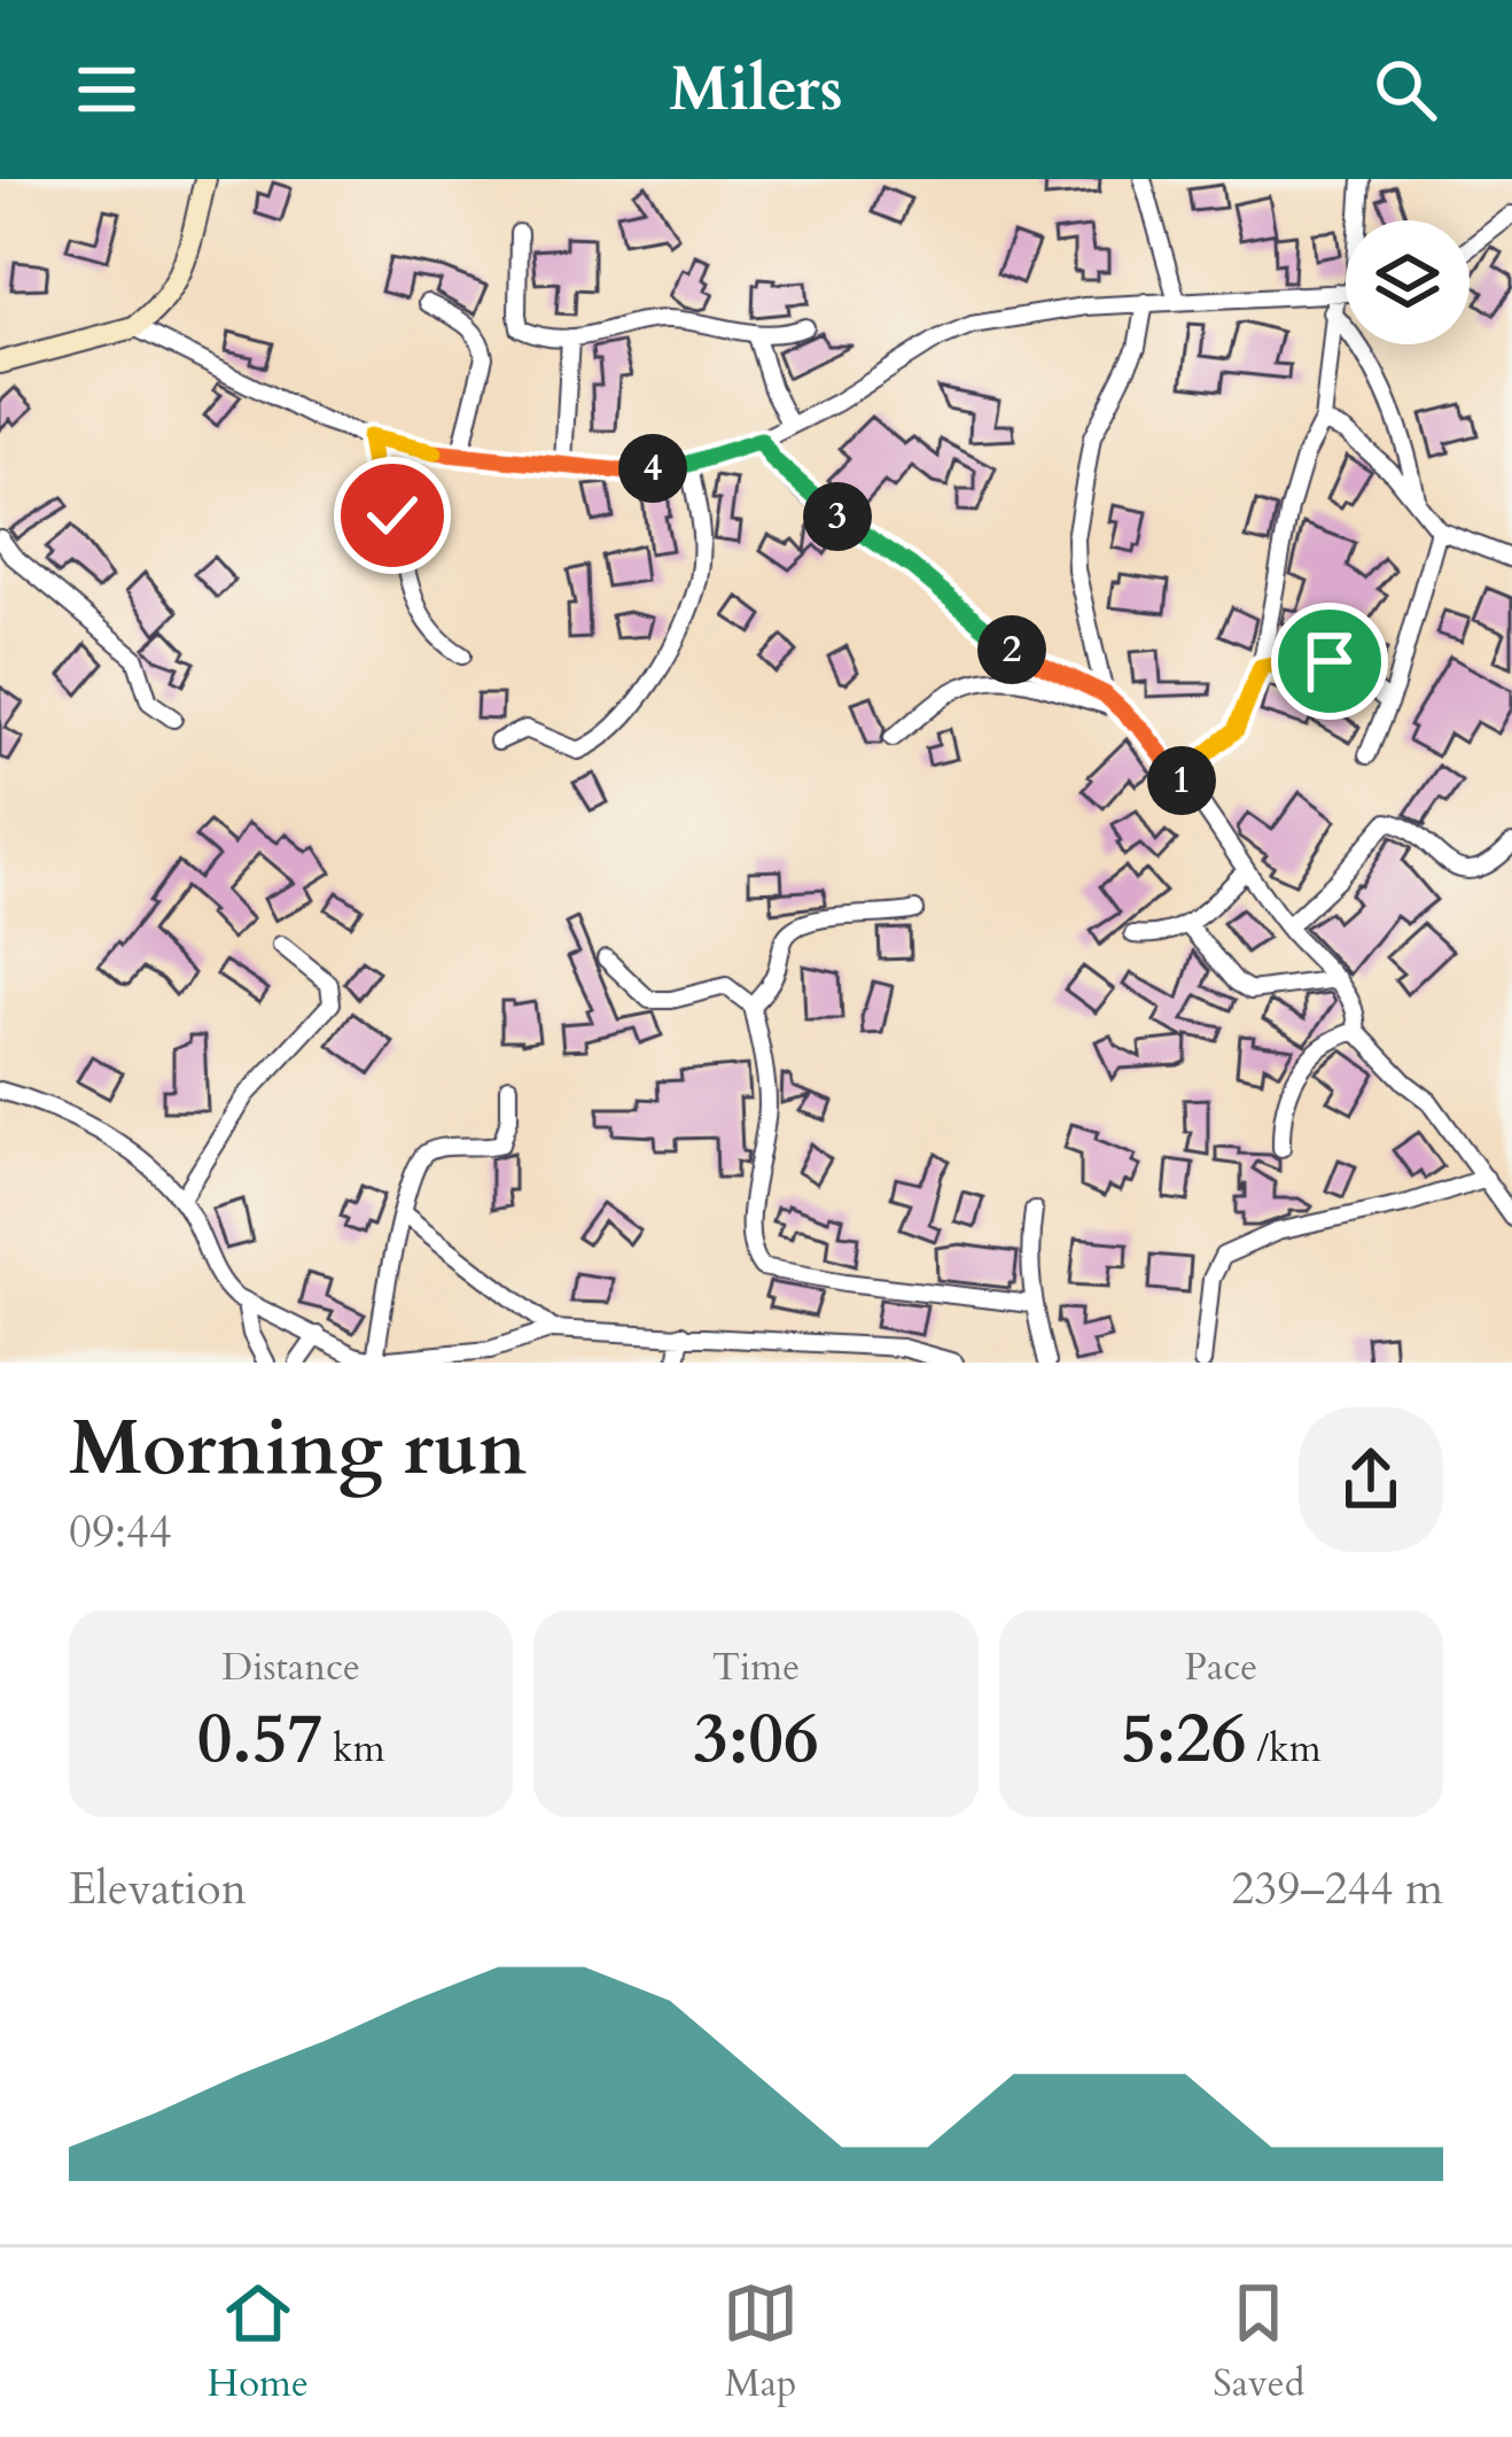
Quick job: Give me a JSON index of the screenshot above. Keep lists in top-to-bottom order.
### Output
{
  "page": {
    "header": "Milers",
    "pins": [
      "4",
      "3",
      "2",
      "1"
    ],
    "heading": ["Morning run", "09:44"],
    "stats": [
      ["Distance", "0.57 km"],
      ["Time", "3:06"],
      ["Pace", "5:26 /km"]
    ],
    "chart": ["Elevation", "239–244 m"],
    "tabs": ["Home", "Map", "Saved"]
  }
}
